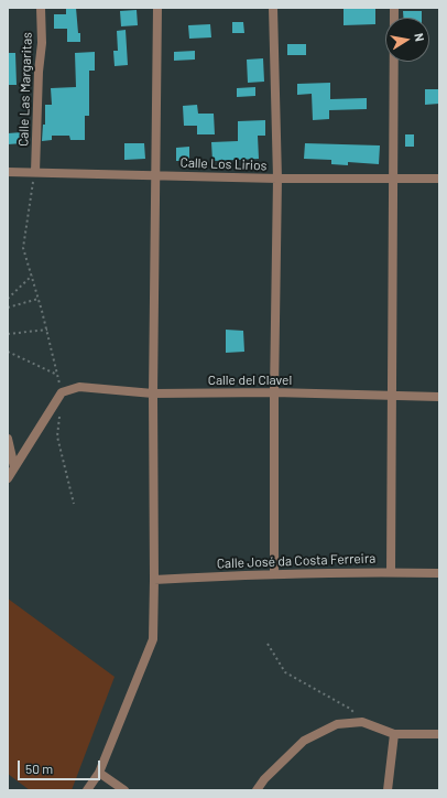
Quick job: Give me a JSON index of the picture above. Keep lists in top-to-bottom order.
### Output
{
  "streets": {
    "street": [
      "Calle Las Margaritas",
      "Calle Los Lirios",
      "Calle del Clavel",
      "Calle José da Costa Ferreira"
    ]
  },
  "crossings": [
    ["Calle Las Margaritas", "Calle Los Lirios"]
  ],
  "scale_bar": "50 m",
  "north": "right"
}
